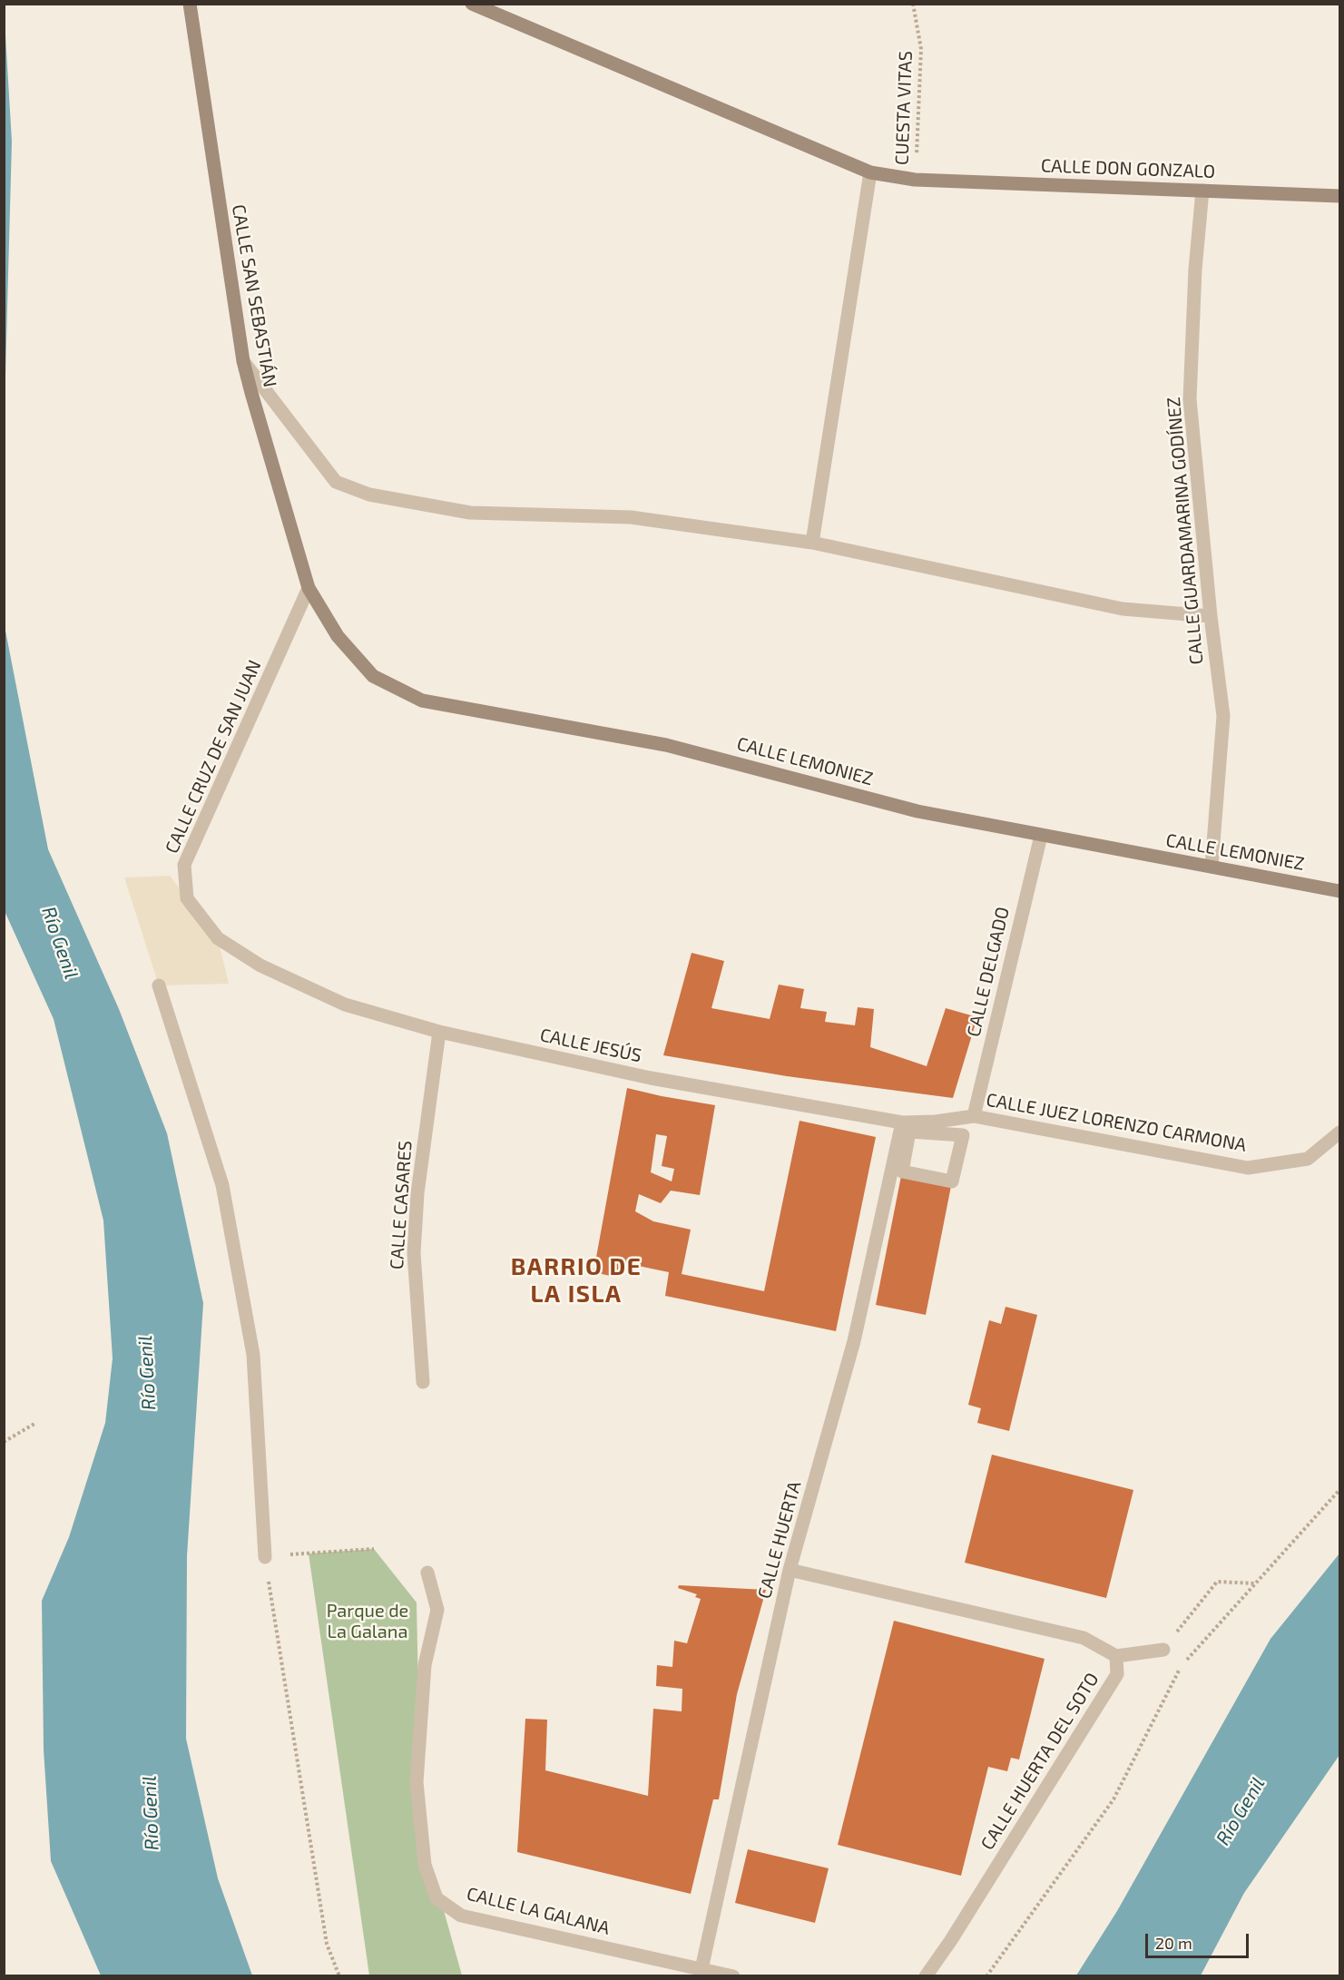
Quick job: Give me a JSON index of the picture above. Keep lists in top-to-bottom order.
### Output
{
  "streets": {
    "street": [
      "CALLE DON GONZALO",
      "CALLE SAN SEBASTIÁN",
      "CALLE GUARDAMARINA GODÍNEZ",
      "CALLE CRUZ DE SAN JUAN",
      "CALLE LEMONIEZ",
      "CALLE DELGADO",
      "CALLE JESÚS",
      "CALLE JUEZ LORENZO CARMONA",
      "CALLE CASARES",
      "CALLE HUERTA",
      "CALLE HUERTA DEL SOTO",
      "CALLE LA GALANA"
    ],
    "path": ["CUESTA VITAS"]
  },
  "crossings": [
    ["CUESTA VITAS", "CALLE DON GONZALO"],
    ["CALLE DON GONZALO", "CALLE GUARDAMARINA GODÍNEZ"],
    ["CALLE SAN SEBASTIÁN", "CALLE CRUZ DE SAN JUAN"],
    ["CALLE SAN SEBASTIÁN", "CALLE LEMONIEZ"],
    ["CALLE GUARDAMARINA GODÍNEZ", "CALLE LEMONIEZ"],
    ["CALLE CRUZ DE SAN JUAN", "CALLE LEMONIEZ"],
    ["CALLE CRUZ DE SAN JUAN", "CALLE JESÚS"],
    ["CALLE LEMONIEZ", "CALLE DELGADO"],
    ["CALLE DELGADO", "CALLE JESÚS"],
    ["CALLE DELGADO", "CALLE JUEZ LORENZO CARMONA"],
    ["CALLE JESÚS", "CALLE JUEZ LORENZO CARMONA"],
    ["CALLE JESÚS", "CALLE CASARES"],
    ["CALLE JESÚS", "CALLE HUERTA"],
    ["CALLE HUERTA", "CALLE HUERTA DEL SOTO"],
    ["CALLE HUERTA", "CALLE LA GALANA"]
  ],
  "districts": ["BARRIO DE LA ISLA"],
  "water": ["Río Genil"],
  "parks": ["Parque de La Galana"],
  "scale_bar": "20 m"
}
